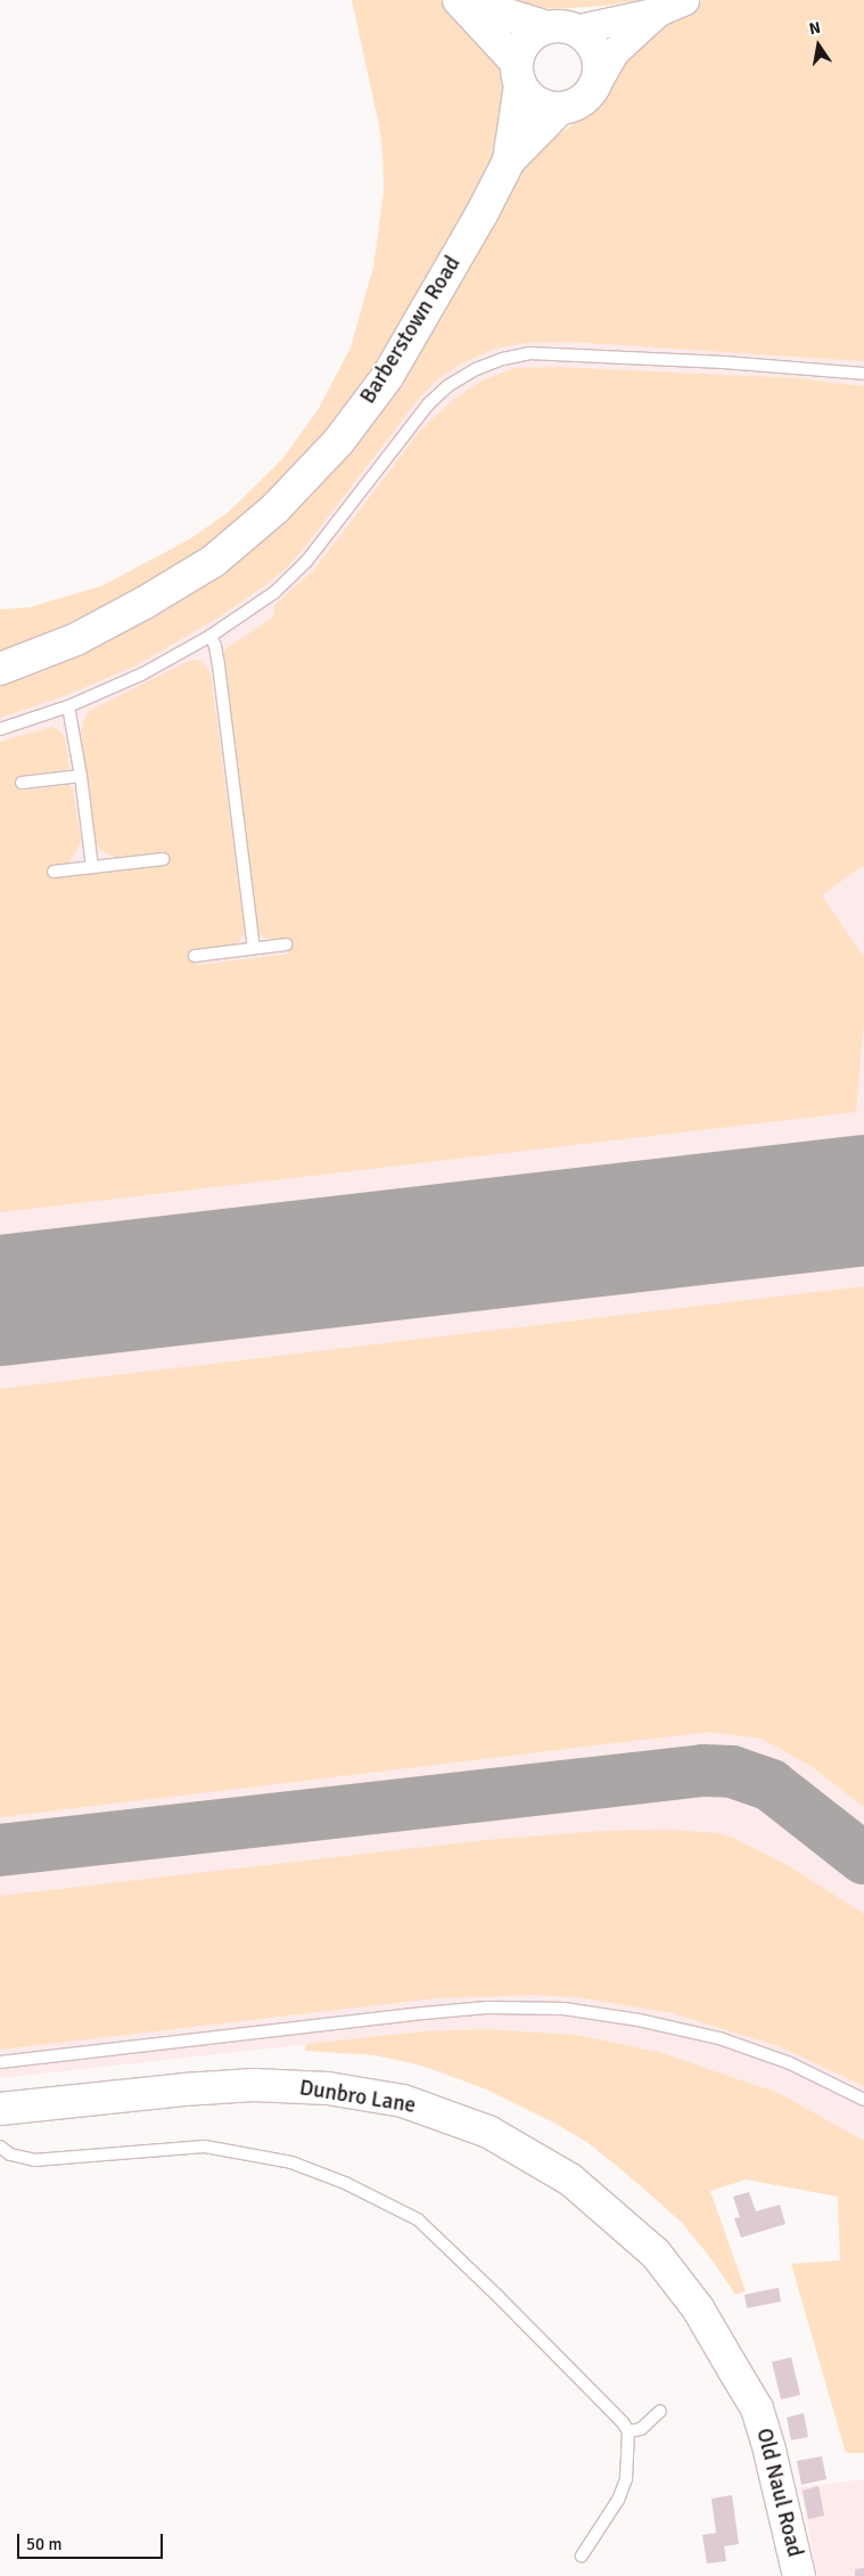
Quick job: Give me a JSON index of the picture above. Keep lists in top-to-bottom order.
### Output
{
  "streets": {
    "main road": ["Barberstown Road", "Dunbro Lane", "Old Naul Road"]
  },
  "crossings": [
    ["Dunbro Lane", "Old Naul Road"]
  ],
  "scale_bar": "50 m",
  "north": "top"
}
